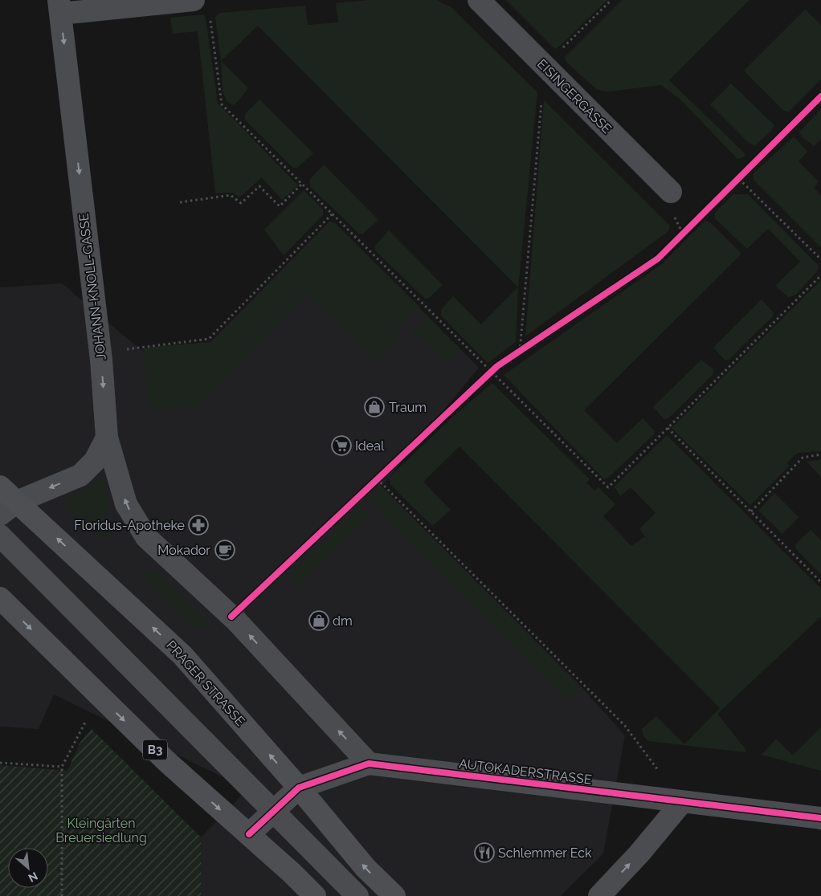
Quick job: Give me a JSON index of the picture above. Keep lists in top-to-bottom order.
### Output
{
  "streets": {
    "main road": ["PRAGER STRASSE", "B3"],
    "street": ["EISINGERGASSE", "JOHANN-KNOLL-GASSE", "AUTOKADERSTRASSE"]
  },
  "crossings": [
    ["PRAGER STRASSE", "AUTOKADERSTRASSE"],
    ["B3", "AUTOKADERSTRASSE"]
  ],
  "one_way": ["JOHANN-KNOLL-GASSE"],
  "parks": ["Kleingärten Breuersiedlung"],
  "places": {
    "shop": ["Traum", "dm"],
    "supermarket": ["Ideal"],
    "pharmacy": ["Floridus-Apotheke"],
    "cafe": ["Mokador"],
    "restaurant": ["Schlemmer Eck"]
  },
  "north": "bottom right"
}
